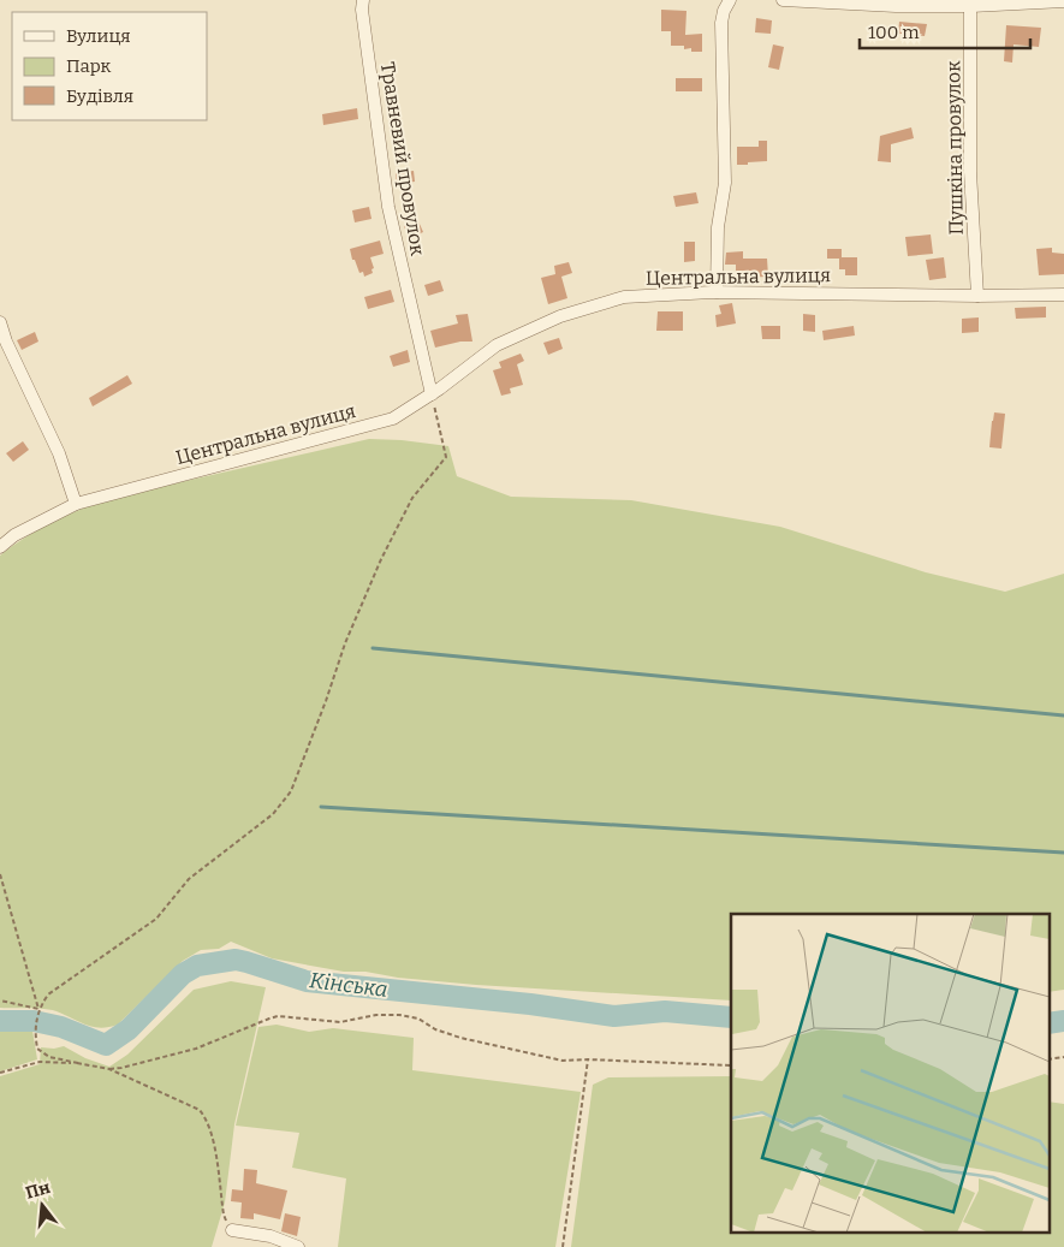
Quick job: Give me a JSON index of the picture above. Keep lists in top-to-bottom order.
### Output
{
  "streets": {
    "street": ["Пушкіна провулок", "Травневий провулок", "Центральна вулиця"]
  },
  "crossings": [
    ["Пушкіна провулок", "Центральна вулиця"],
    ["Травневий провулок", "Центральна вулиця"]
  ],
  "water": ["Кінська"],
  "legend": ["Вулиця", "Парк", "Будівля"],
  "scale_bar": "100 m",
  "north": "top"
}
